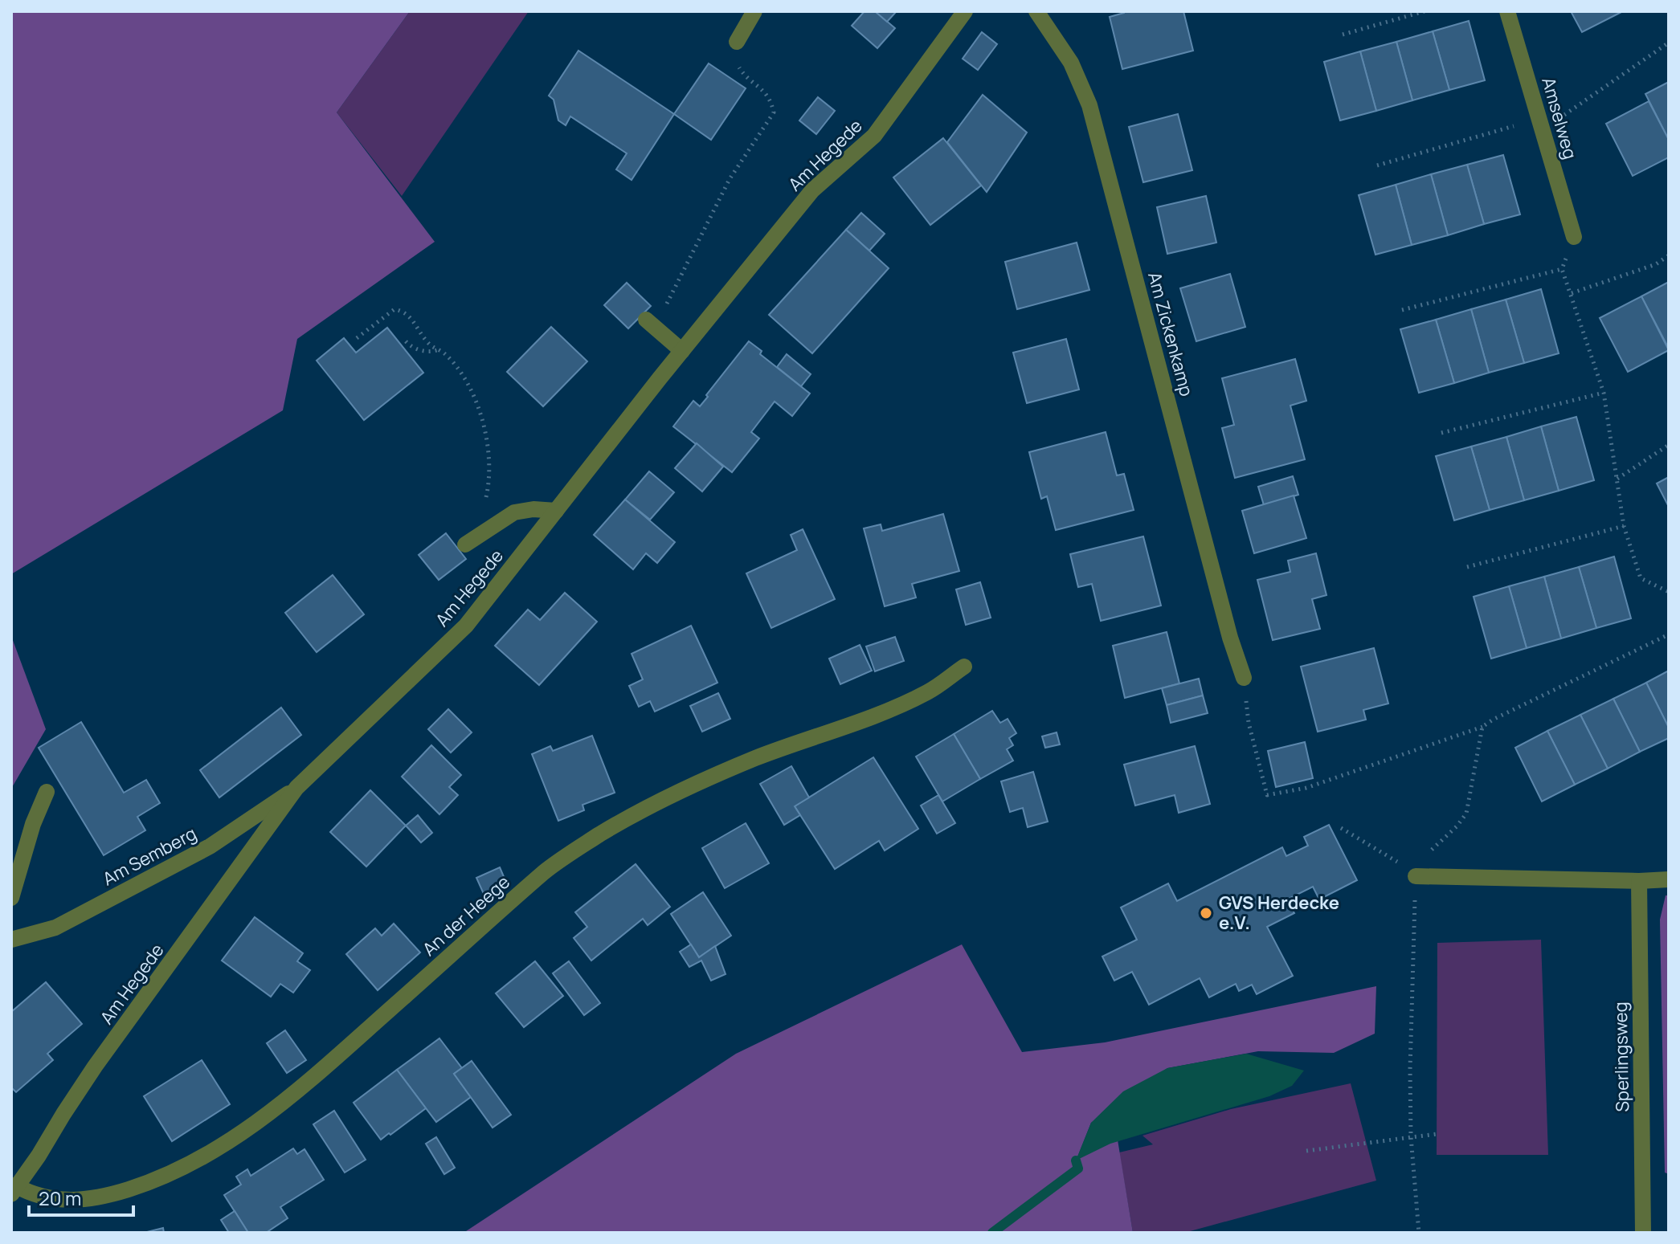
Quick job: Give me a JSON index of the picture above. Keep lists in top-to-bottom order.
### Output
{
  "streets": {
    "street": [
      "Amselweg",
      "Am Hegede",
      "Am Zickenkamp",
      "Am Semberg",
      "An der Heege",
      "Sperlingsweg"
    ]
  },
  "crossings": [
    ["Am Hegede", "Am Semberg"],
    ["Am Hegede", "An der Heege"]
  ],
  "places": ["GVS Herdecke e.V."],
  "scale_bar": "20 m"
}
